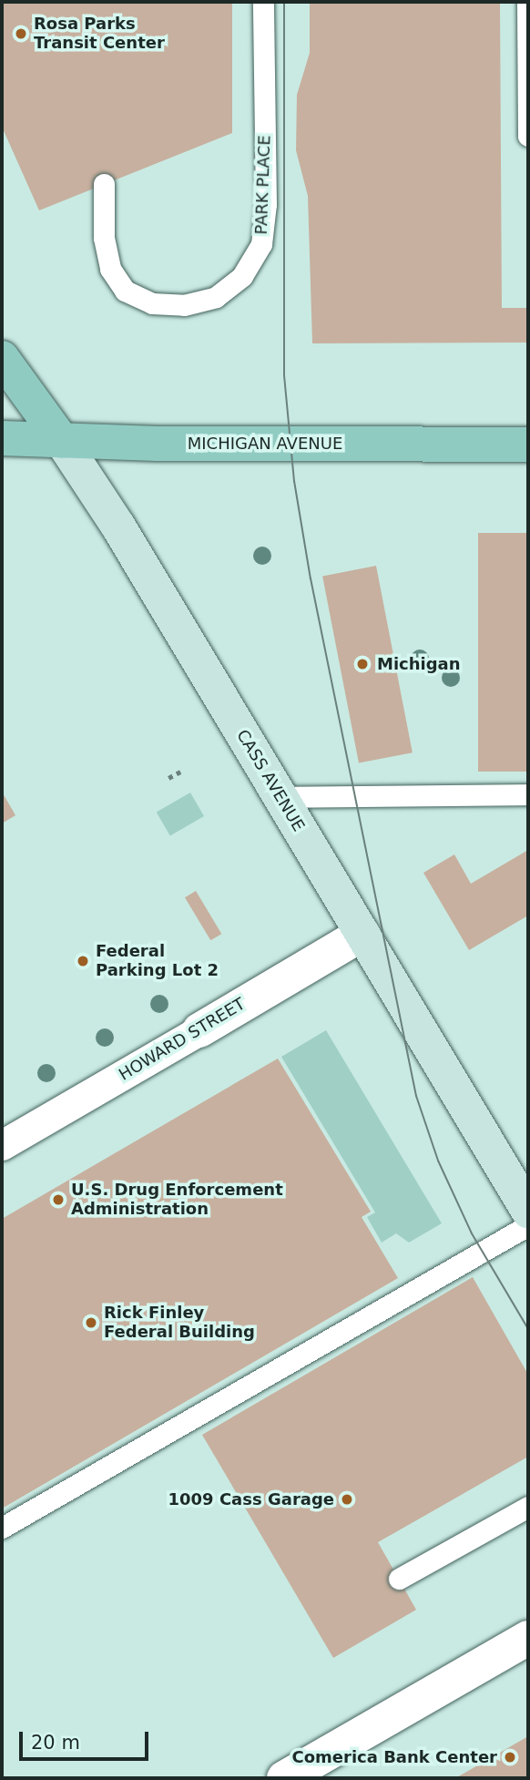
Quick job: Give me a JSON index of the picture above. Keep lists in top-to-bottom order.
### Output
{
  "streets": {
    "main road": ["MICHIGAN AVENUE", "CASS AVENUE"],
    "street": ["HOWARD STREET"],
    "lane": ["PARK PLACE"]
  },
  "crossings": [
    ["MICHIGAN AVENUE", "CASS AVENUE"],
    ["CASS AVENUE", "HOWARD STREET"]
  ],
  "places": [
    "Rosa Parks Transit Center",
    "Michigan",
    "Federal Parking Lot 2",
    "U.S. Drug Enforcement Administration",
    "Rick Finley Federal Building",
    "1009 Cass Garage",
    "Comerica Bank Center"
  ],
  "scale_bar": "20 m"
}
